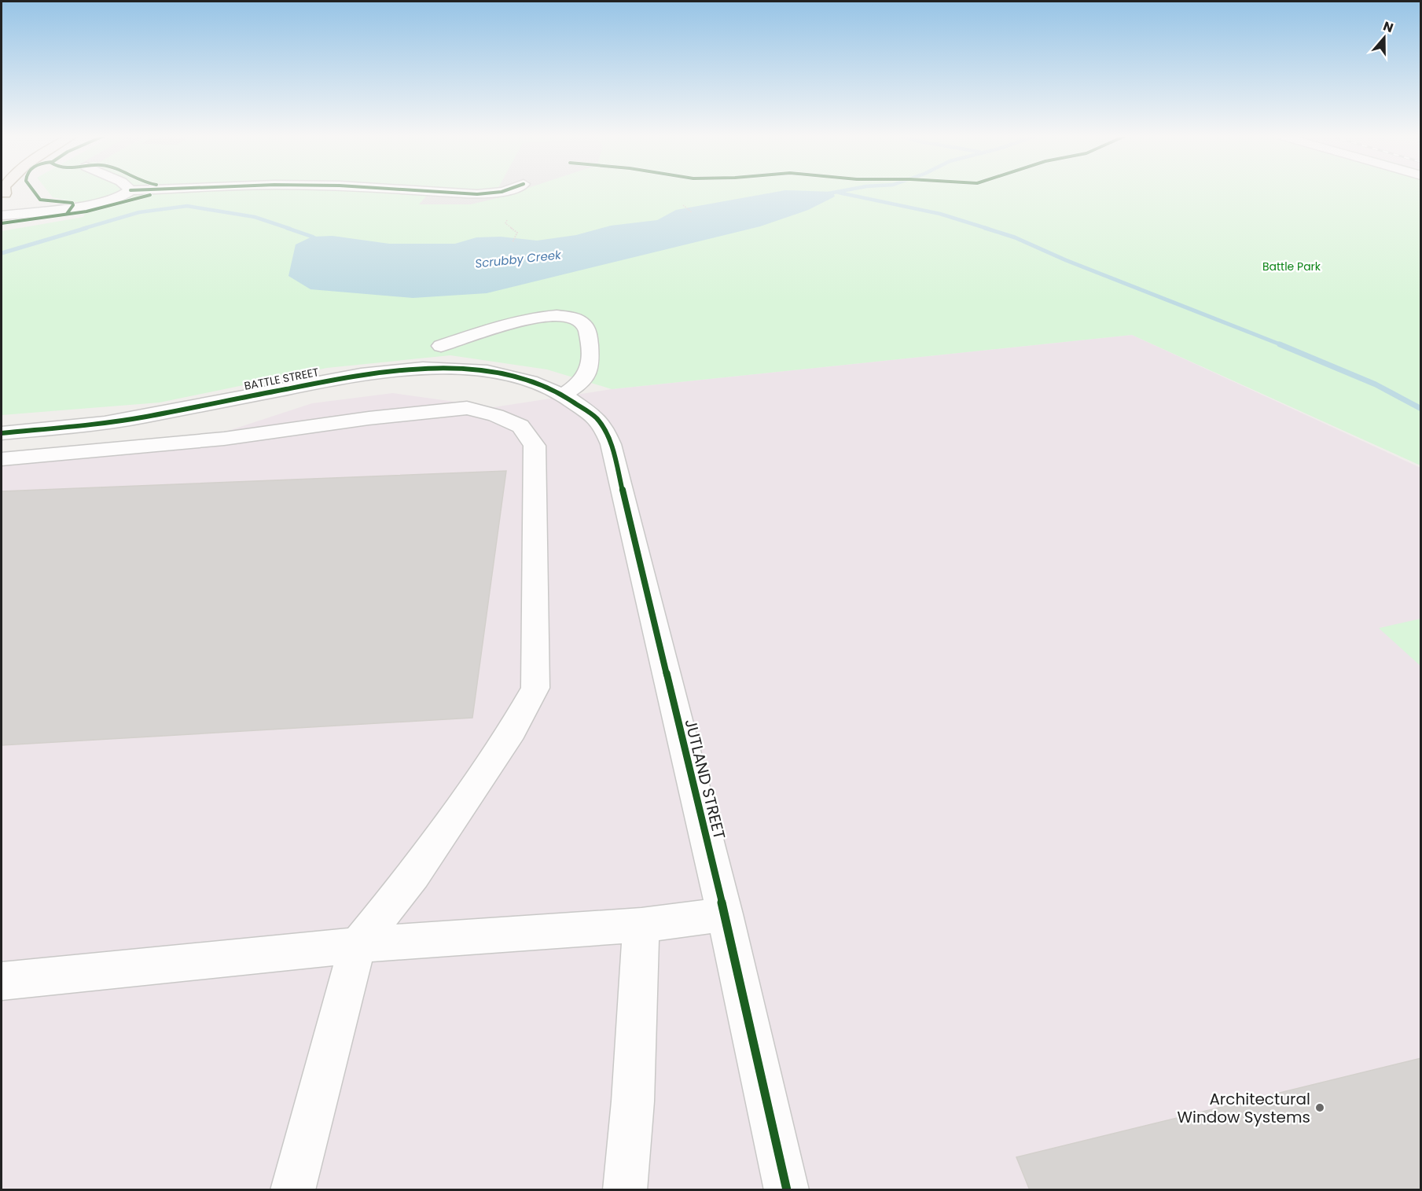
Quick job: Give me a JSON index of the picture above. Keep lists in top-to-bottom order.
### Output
{
  "streets": {
    "street": ["BATTLE STREET", "JUTLAND STREET"]
  },
  "crossings": [
    ["BATTLE STREET", "JUTLAND STREET"]
  ],
  "water": ["Scrubby Creek"],
  "parks": ["Battle Park"],
  "places": ["Architectural Window Systems"],
  "north": "top"
}
